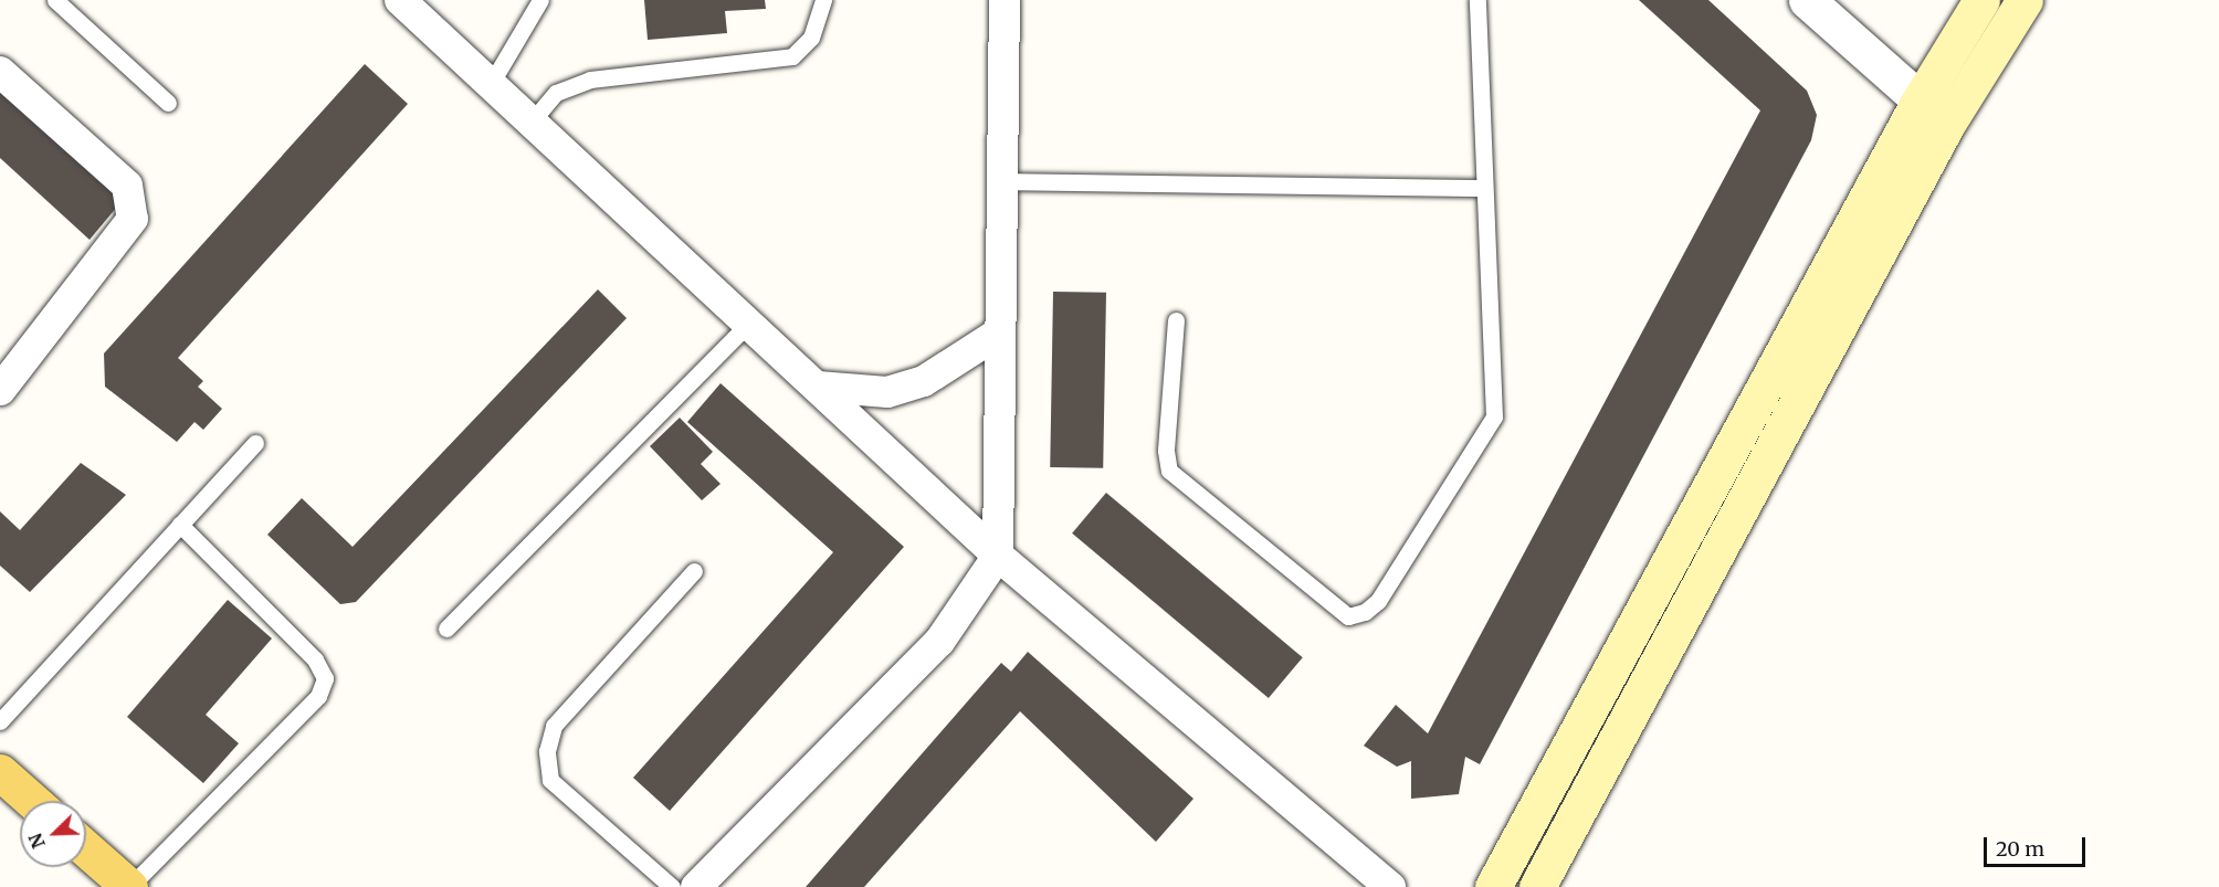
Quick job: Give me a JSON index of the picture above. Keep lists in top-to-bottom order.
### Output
{
  "scale_bar": "20 m",
  "north": "bottom left"
}
